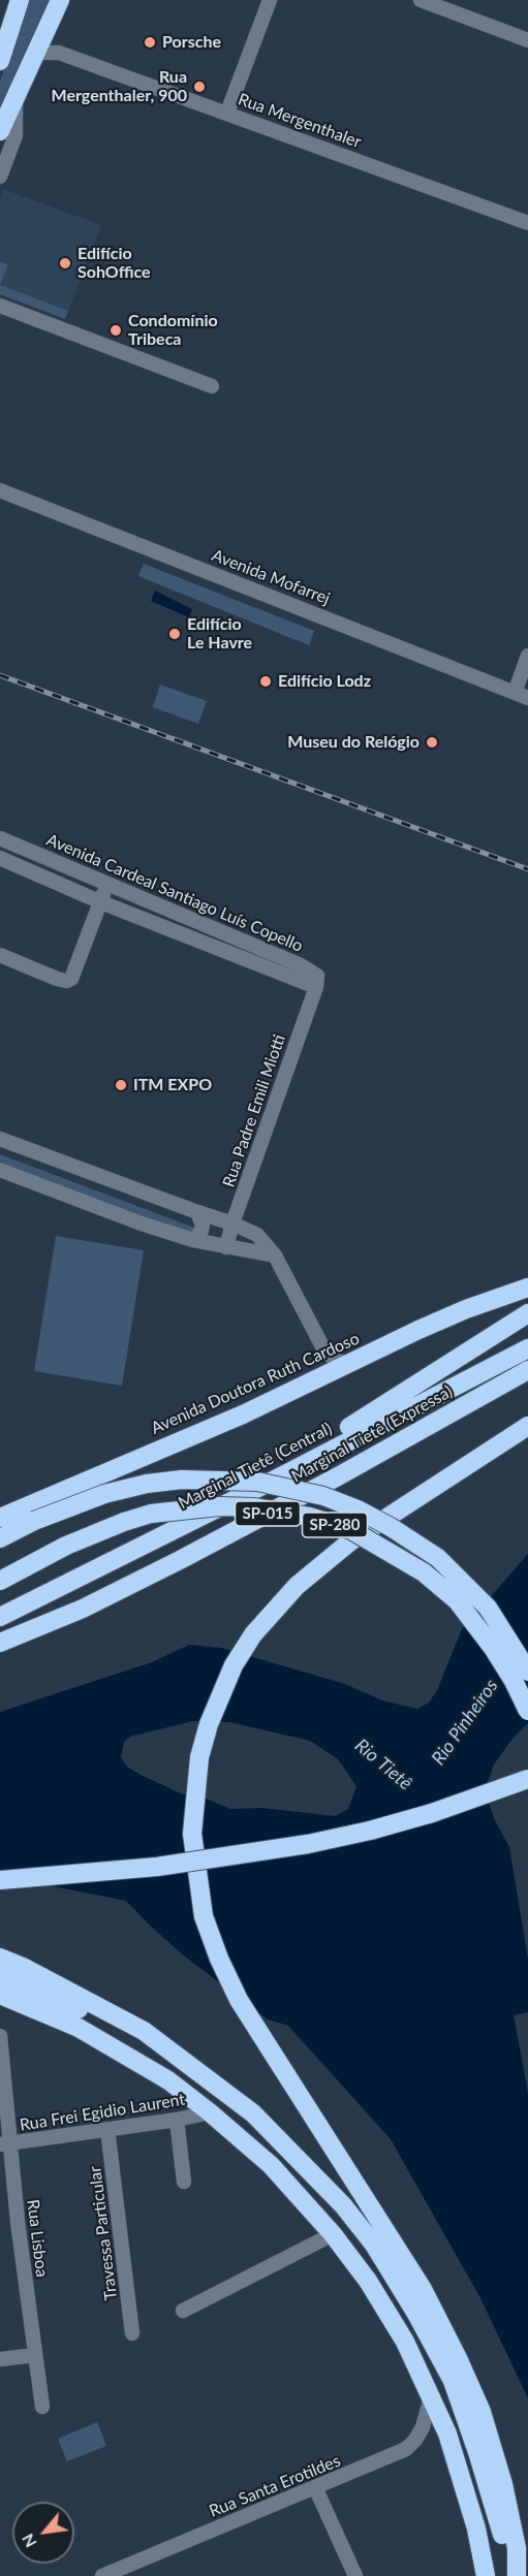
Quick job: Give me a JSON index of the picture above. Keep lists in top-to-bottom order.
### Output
{
  "streets": {
    "highway": [
      "Avenida Doutora Ruth Cardoso",
      "Marginal Tietê (Expressa)",
      "Marginal Tietê (Central)",
      "SP-015",
      "SP-280"
    ],
    "street": [
      "Rua Mergenthaler",
      "Avenida Mofarrej",
      "Avenida Cardeal Santiago Luís Copello",
      "Rua Padre Emili Miotti",
      "Rua Frei Egidio Laurent",
      "Travessa Particular",
      "Rua Lisboa",
      "Rua Santa Erotildes"
    ]
  },
  "crossings": [
    ["Avenida Cardeal Santiago Luís Copello", "Rua Padre Emili Miotti"],
    ["Rua Frei Egidio Laurent", "Travessa Particular"],
    ["Rua Frei Egidio Laurent", "Rua Lisboa"]
  ],
  "water": ["Rio Pinheiros", "Rio Tietê"],
  "places": [
    "Porsche",
    "Rua Mergenthaler, 900",
    "Edifício SohOffice",
    "Condomínio Tribeca",
    "Edifício Le Havre",
    "Edifício Lodz",
    "Museu do Relógio",
    "ITM EXPO"
  ],
  "north": "bottom left"
}
